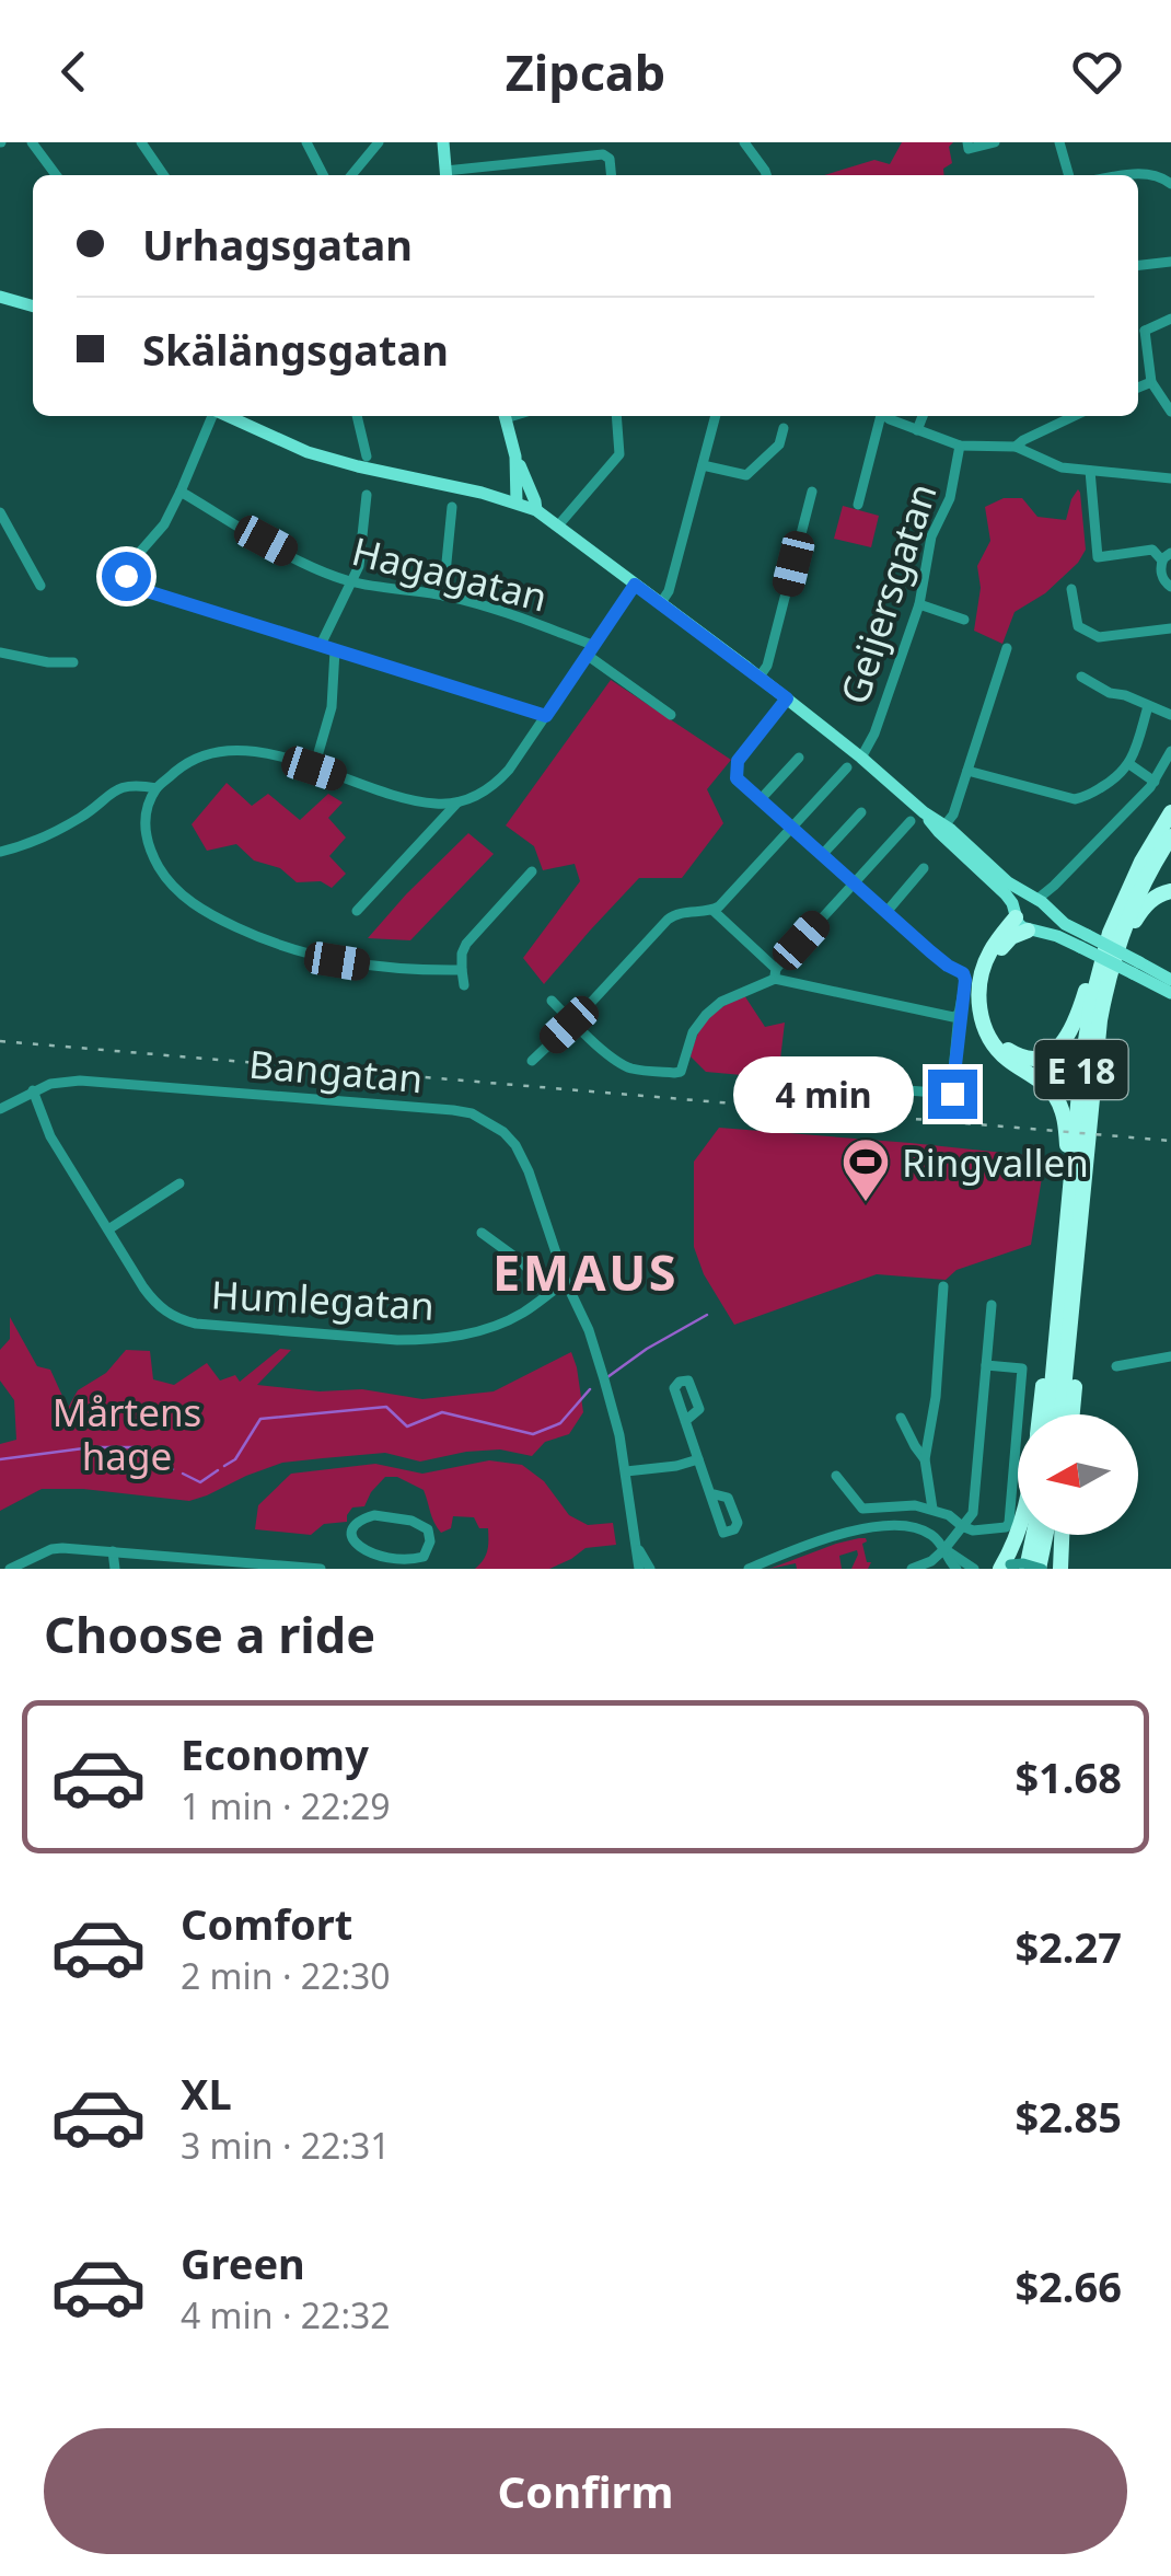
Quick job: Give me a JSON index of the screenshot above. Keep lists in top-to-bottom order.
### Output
{
  "streets": {
    "highway": ["E 18"],
    "street": [
      "Hagagatan",
      "Geijersgatan",
      "Bangatan",
      "Humlegatan"
    ]
  },
  "crossings": [
    ["Bangatan", "Humlegatan"]
  ],
  "districts": ["EMAUS"],
  "parks": ["Mårtens hage"],
  "places": {
    "sports": ["Ringvallen"]
  },
  "north": "left",
  "page": {
    "header": "Zipcab",
    "banner": ["Urhagsgatan", "Skälängsgatan"],
    "bubble": "4 min",
    "heading": "Choose a ride",
    "list": [
      {
        "name": "Economy",
        "note": "1 min · 22:29",
        "value": "$1.68"
      },
      {
        "name": "Comfort",
        "note": "2 min · 22:30",
        "value": "$2.27"
      },
      {
        "name": "XL",
        "note": "3 min · 22:31",
        "value": "$2.85"
      },
      {
        "name": "Green",
        "note": "4 min · 22:32",
        "value": "$2.66"
      }
    ],
    "buttons": "Confirm"
  }
}
